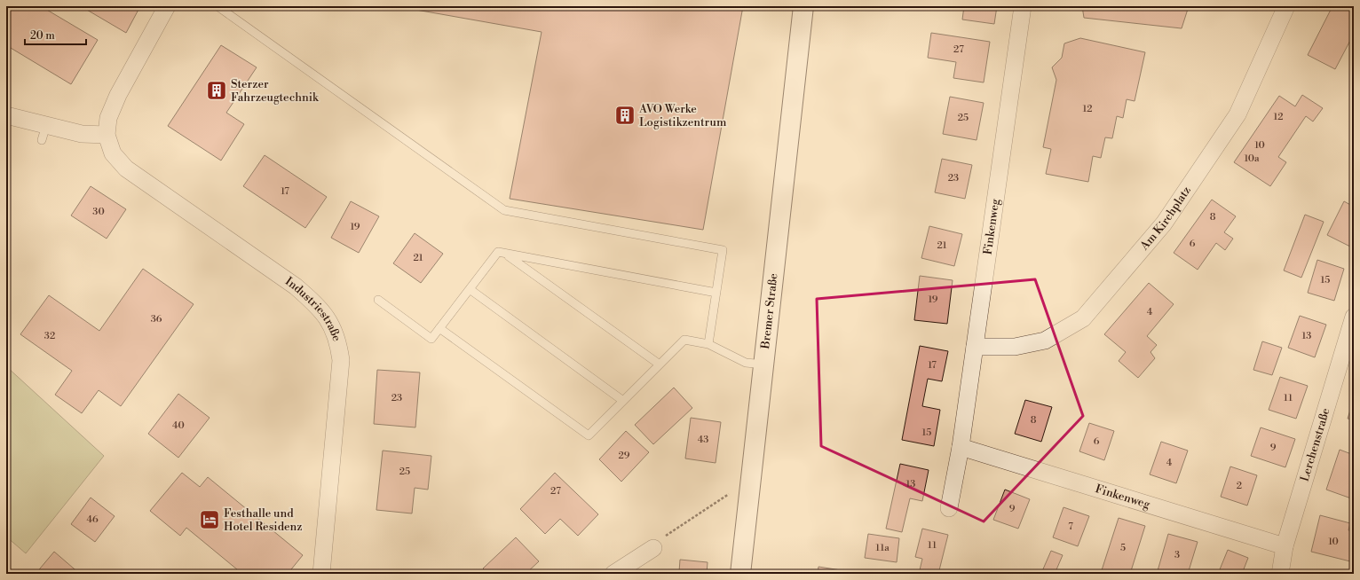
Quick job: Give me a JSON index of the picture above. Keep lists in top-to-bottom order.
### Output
{
  "streets": {
    "street": [
      "Am Kirchplatz",
      "Finkenweg",
      "Industriestraße",
      "Bremer Straße",
      "Lerchenstraße"
    ]
  },
  "crossings": [
    ["Am Kirchplatz", "Finkenweg"],
    ["Finkenweg", "Lerchenstraße"]
  ],
  "places": {
    "building": ["Sterzer Fahrzeugtechnik", "AVO Werke Logistikzentrum"],
    "hotel": ["Festhalle und Hotel Residenz"]
  },
  "house_numbers": [
    "27",
    "12",
    "12",
    "25",
    "10",
    "10a",
    "23",
    "17",
    "30",
    "8",
    "19",
    "6",
    "21",
    "21",
    "15",
    "19",
    "4",
    "36",
    "32",
    "13",
    "17",
    "23",
    "11",
    "8",
    "40",
    "15",
    "43",
    "6",
    "9",
    "29",
    "4",
    "25",
    "13",
    "2",
    "27",
    "9",
    "46",
    "7",
    "10",
    "11",
    "11a",
    "5",
    "3"
  ],
  "scale_bar": "20 m"
}
